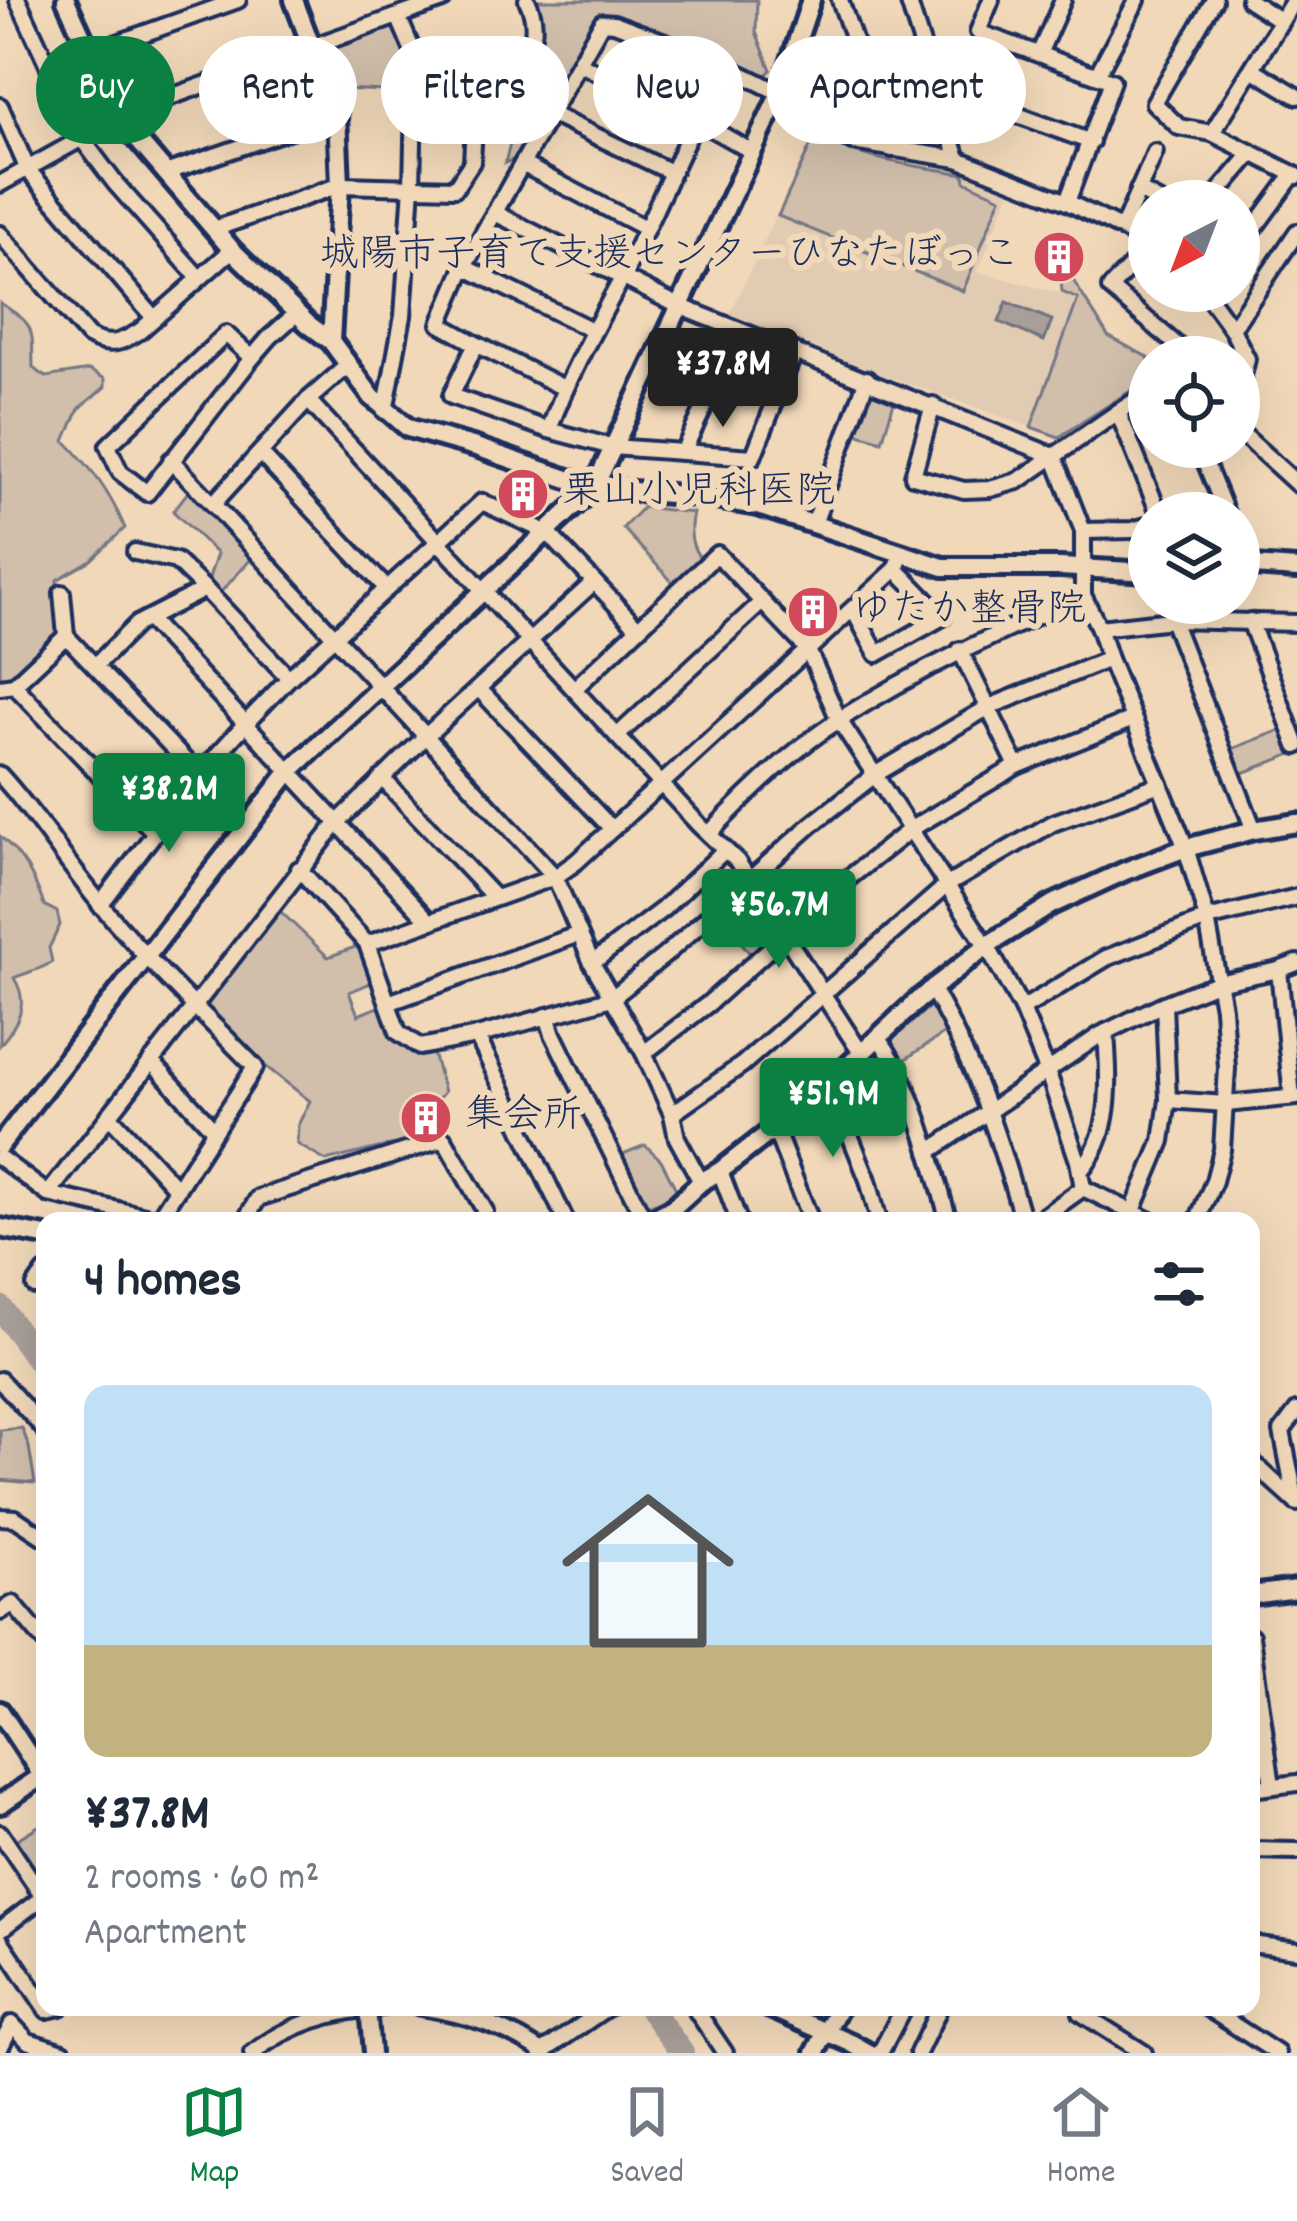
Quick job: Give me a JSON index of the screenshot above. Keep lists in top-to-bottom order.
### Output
{
  "places": {
    "building": [
      "城陽市子育て支援センターひなたぼっこ",
      "栗山小児科医院",
      "ゆたか整骨院",
      "集会所"
    ]
  },
  "north": "bottom left",
  "page": {
    "chip": [
      "Buy",
      "Rent",
      "Filters",
      "New",
      "Apartment"
    ],
    "price": [
      "¥37.8M",
      "¥38.2M",
      "¥56.7M",
      "¥51.9M"
    ],
    "heading": "4 homes",
    "list": [
      {
        "name": "¥37.8M",
        "note": "2 rooms · 60 m² · Apartment"
      }
    ],
    "tabs": ["Map", "Saved", "Home"]
  }
}
